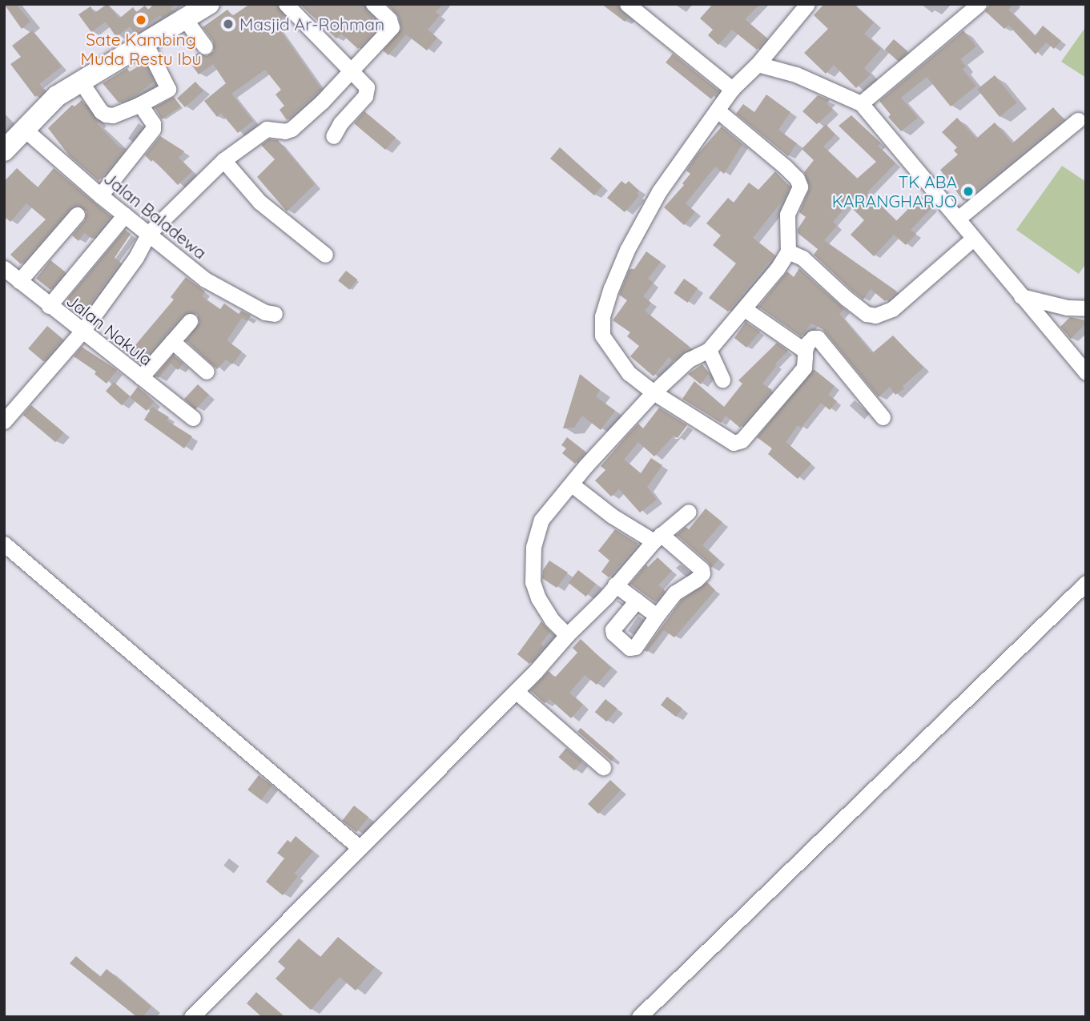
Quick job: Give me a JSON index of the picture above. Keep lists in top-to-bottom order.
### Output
{
  "streets": {
    "street": ["Jalan Baladewa", "Jalan Nakula"]
  },
  "places": ["Sate Kambing Muda Restu Ibu", "Masjid Ar-Rohman", "TK ABA KARANGHARJO"]
}
